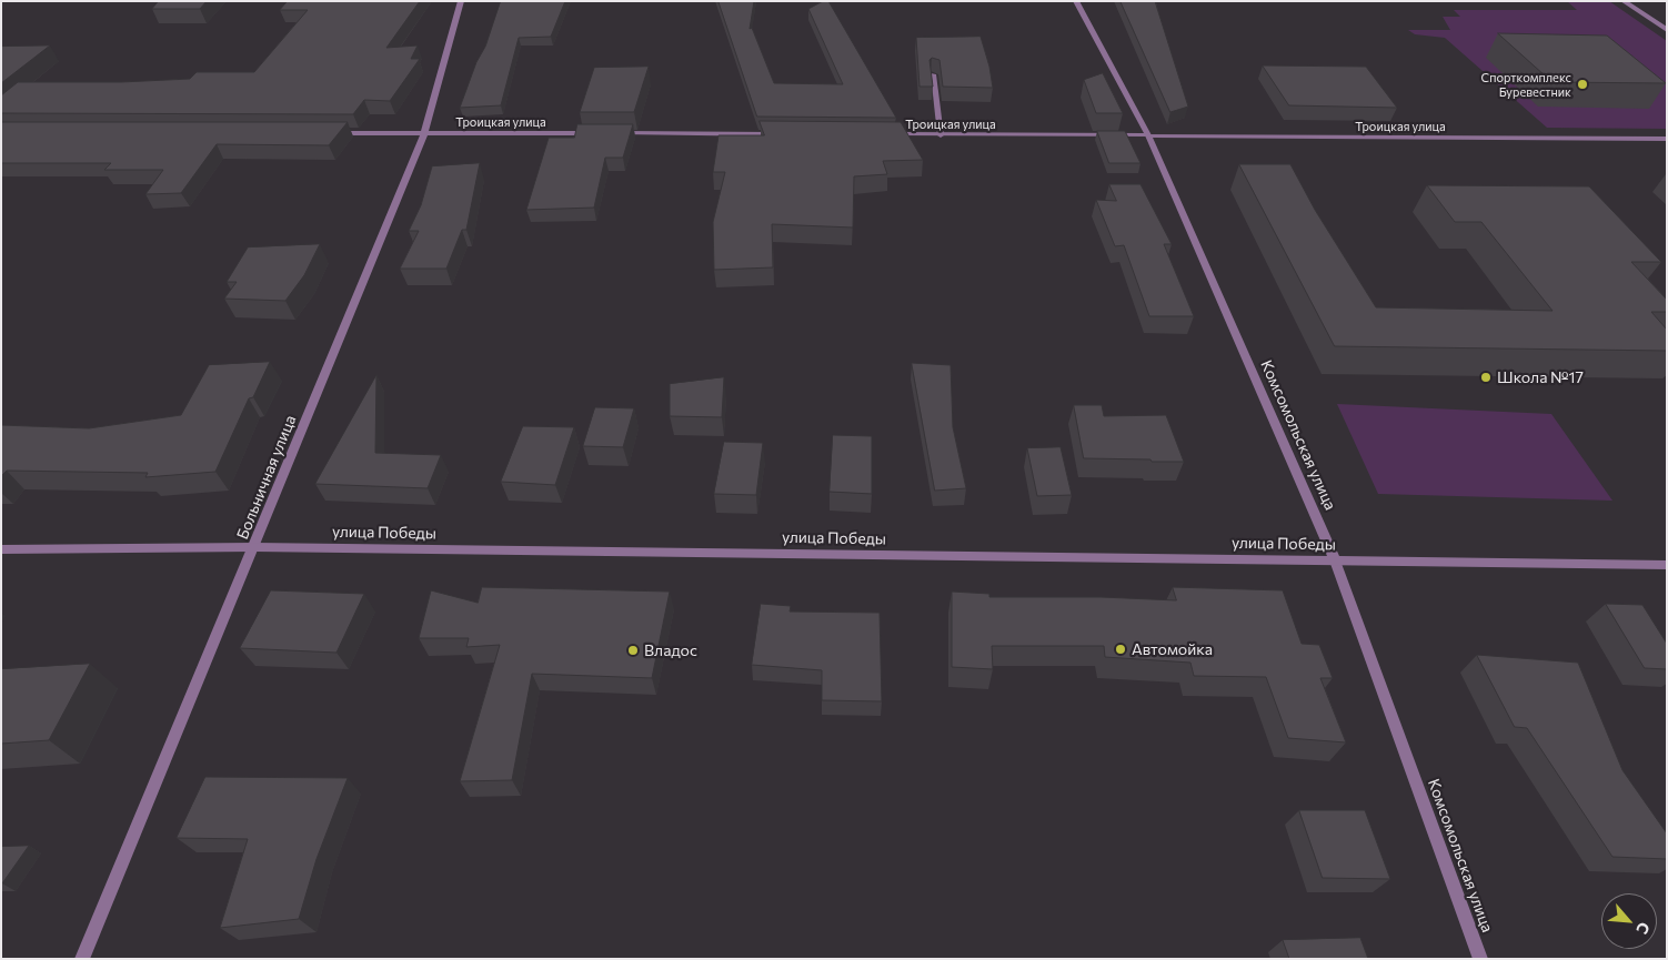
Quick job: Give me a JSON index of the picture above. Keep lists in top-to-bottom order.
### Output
{
  "streets": {
    "street": [
      "Троицкая улица",
      "Комсомольская улица",
      "Больничная улица",
      "улица Победы"
    ]
  },
  "crossings": [
    ["Троицкая улица", "Комсомольская улица"],
    ["Троицкая улица", "Больничная улица"],
    ["Комсомольская улица", "улица Победы"],
    ["Больничная улица", "улица Победы"]
  ],
  "places": [
    "Cпорткомплекс Буревестник",
    "Школа №17",
    "Автомойка",
    "Владос"
  ],
  "north": "bottom right"
}
